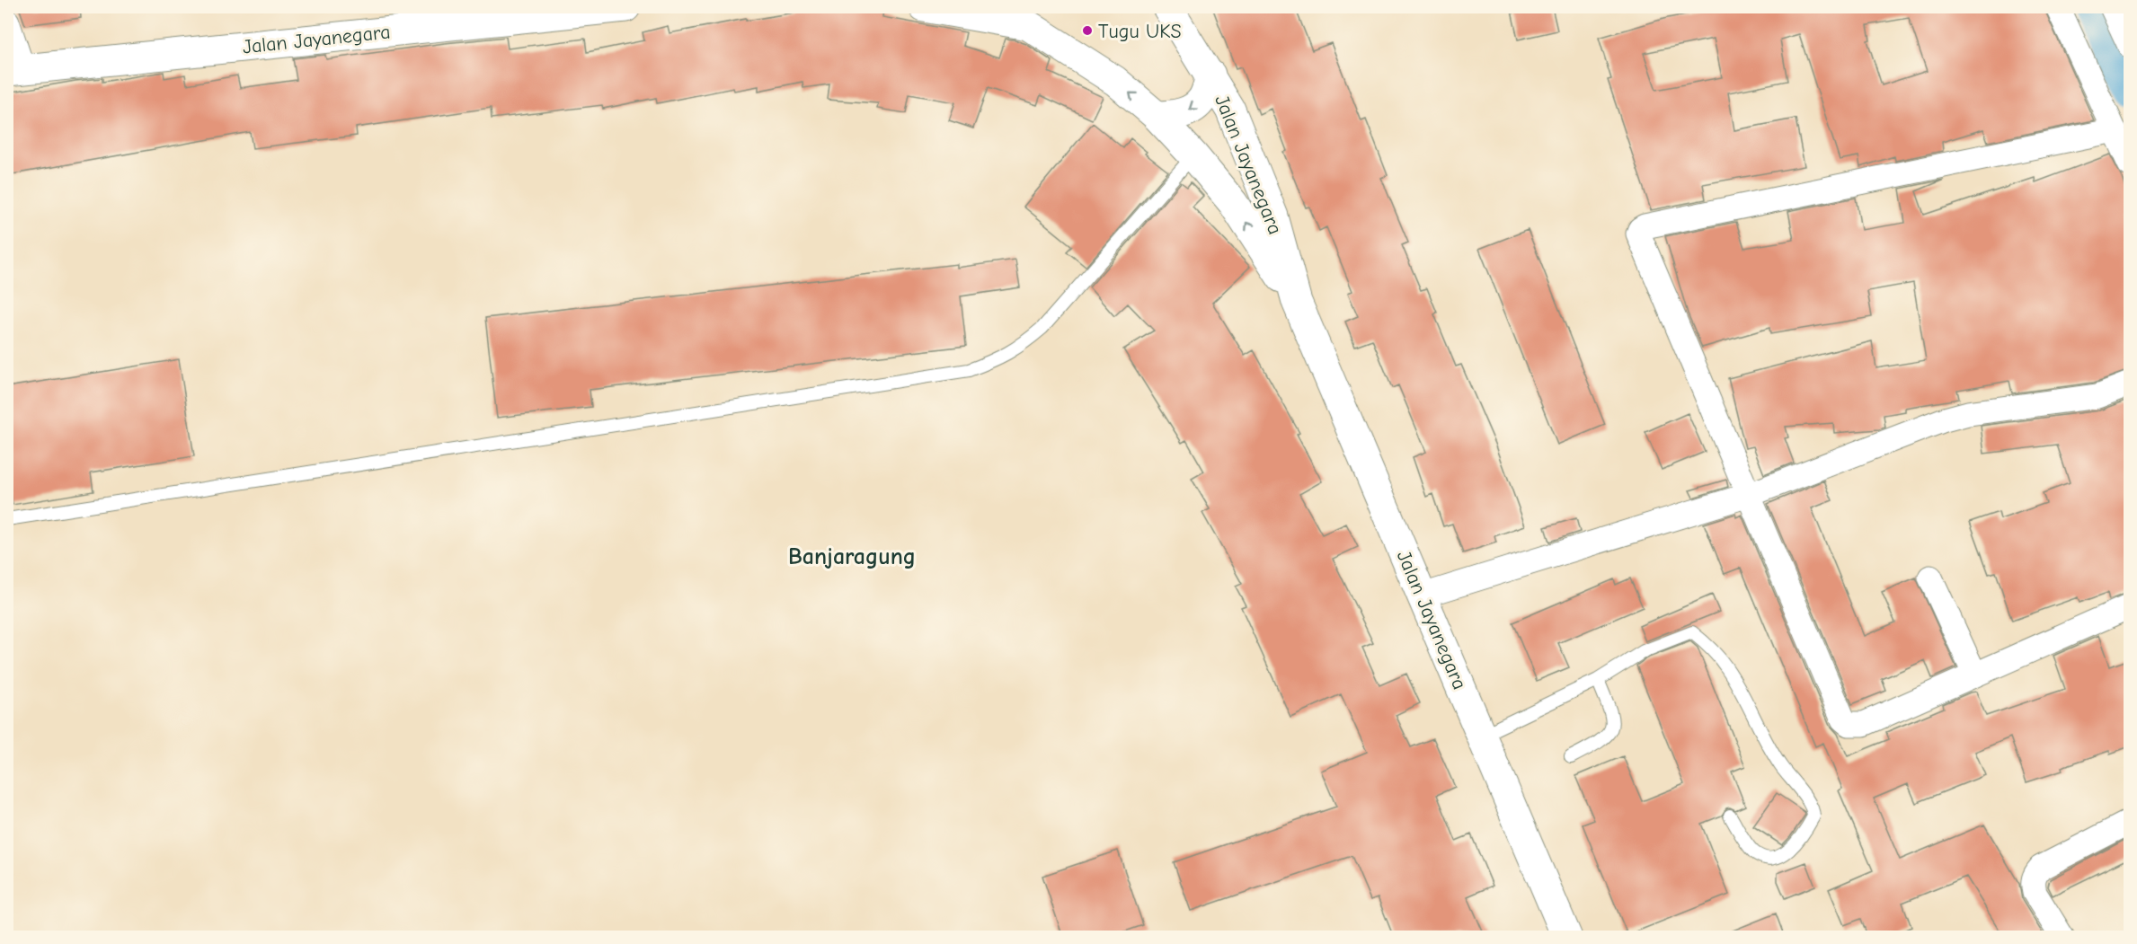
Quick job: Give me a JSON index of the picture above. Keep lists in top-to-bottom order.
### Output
{
  "streets": {
    "main road": ["Jalan Jayanegara"]
  },
  "districts": ["Banjaragung"],
  "places": ["Tugu UKS"]
}
